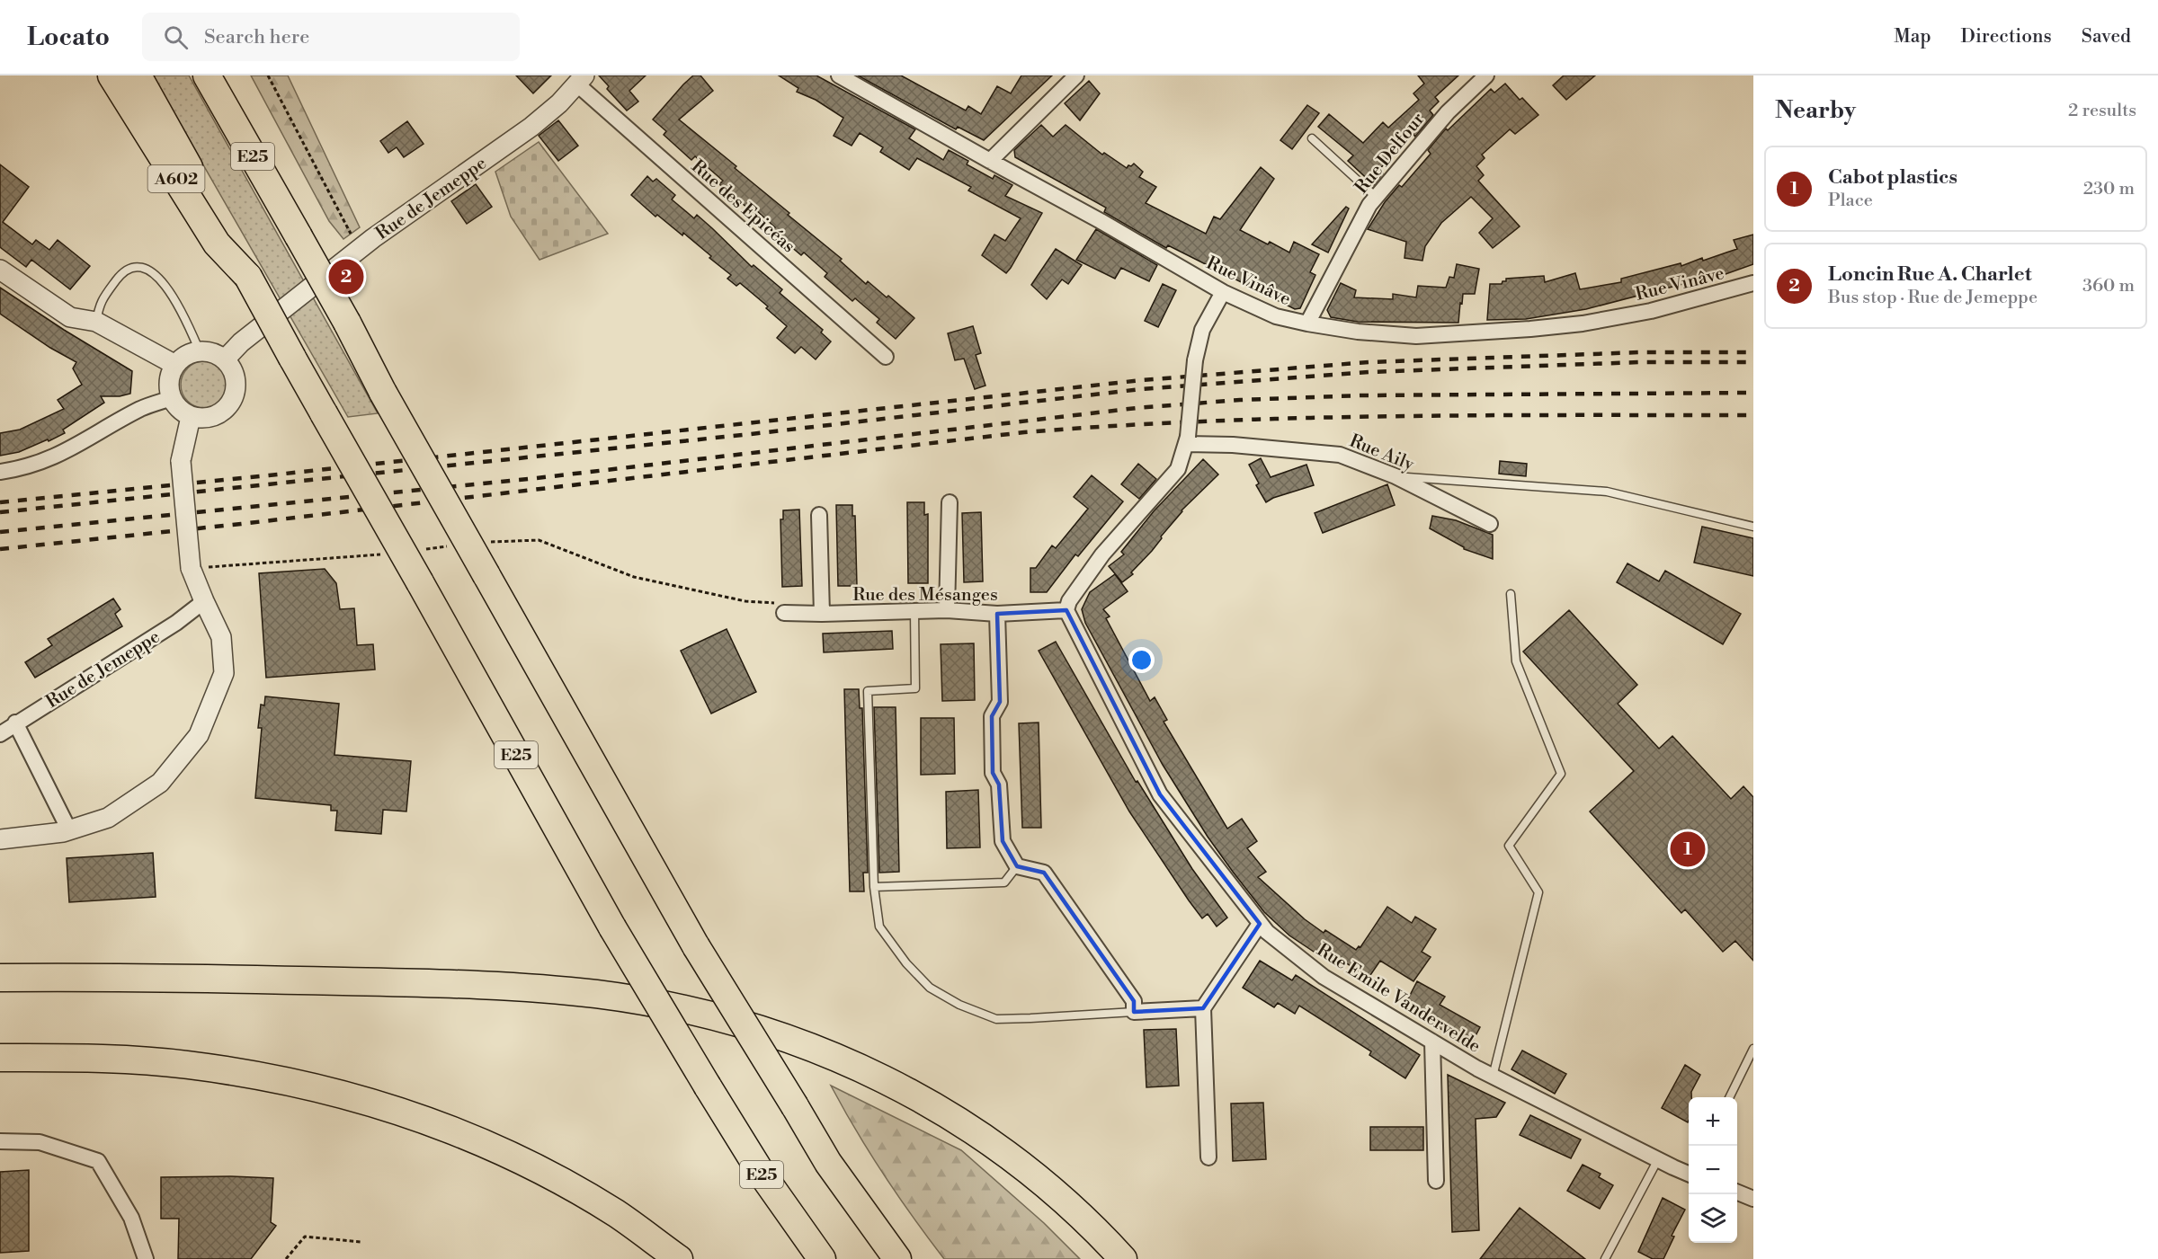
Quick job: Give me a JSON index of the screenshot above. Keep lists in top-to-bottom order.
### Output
{
  "streets": {
    "highway": ["E25", "A602"],
    "street": [
      "Rue Delfour",
      "Rue de Jemeppe",
      "Rue des Epicéas",
      "Rue Vinâve",
      "Rue Aily",
      "Rue des Mésanges",
      "Rue Emile Vandervelde"
    ]
  },
  "crossings": [
    ["Rue Delfour", "Rue Vinâve"],
    ["E25", "A602"],
    ["Rue de Jemeppe", "Rue des Epicéas"],
    ["Rue des Mésanges", "Rue Emile Vandervelde"]
  ],
  "page": {
    "header": "Locato",
    "search": "Search here",
    "nav": ["Map", "Directions", "Saved"],
    "heading": ["Nearby", "2 results"],
    "list": [
      {
        "mark": "1",
        "name": "Cabot plastics",
        "note": "Place",
        "value": "230 m"
      },
      {
        "mark": "2",
        "name": "Loncin Rue A. Charlet",
        "note": "Bus stop · Rue de Jemeppe",
        "value": "360 m"
      }
    ],
    "pins": ["2", "1"],
    "map_buttons": ["+", "−"]
  }
}
